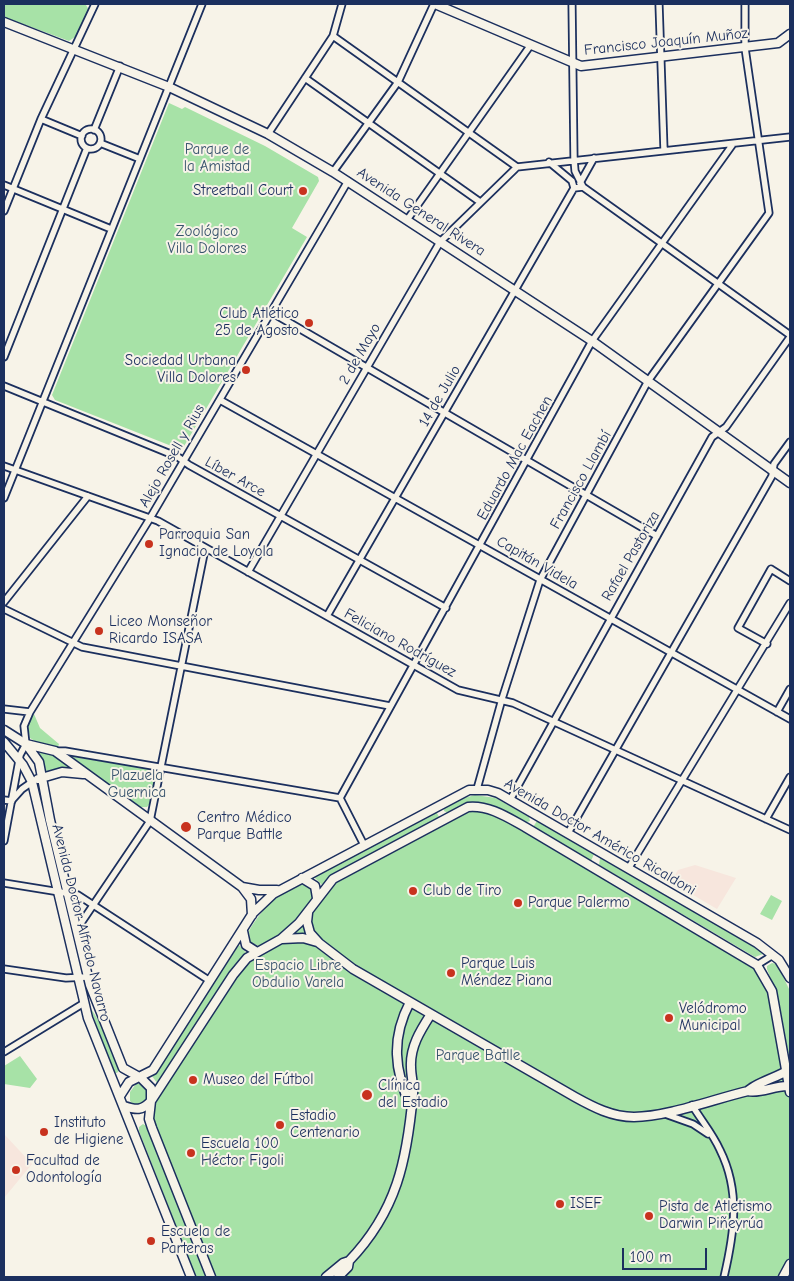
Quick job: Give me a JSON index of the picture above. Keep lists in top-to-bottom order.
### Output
{
  "streets": {
    "street": [
      "Francisco Joaquín Muñoz",
      "Avenida General Rivera",
      "2 de Mayo",
      "14 de Julio",
      "Alejo Rosell y Rius",
      "Eduardo Mac Eachen",
      "Líber Arce",
      "Francisco Llambí",
      "Rafael Pastoriza",
      "Capitán Videla",
      "Feliciano Rodríguez",
      "Avenida Doctor Américo Ricaldoni",
      "Avenida Doctor Alfredo Navarro"
    ]
  },
  "crossings": [
    ["Avenida General Rivera", "2 de Mayo"],
    ["Avenida General Rivera", "14 de Julio"],
    ["Avenida General Rivera", "Alejo Rosell y Rius"],
    ["Avenida General Rivera", "Eduardo Mac Eachen"],
    ["Avenida General Rivera", "Francisco Llambí"],
    ["Avenida General Rivera", "Rafael Pastoriza"],
    ["2 de Mayo", "Líber Arce"],
    ["2 de Mayo", "Capitán Videla"],
    ["2 de Mayo", "Feliciano Rodríguez"],
    ["14 de Julio", "Líber Arce"],
    ["14 de Julio", "Capitán Videla"],
    ["14 de Julio", "Feliciano Rodríguez"],
    ["Alejo Rosell y Rius", "Líber Arce"],
    ["Alejo Rosell y Rius", "Capitán Videla"],
    ["Alejo Rosell y Rius", "Feliciano Rodríguez"],
    ["Alejo Rosell y Rius", "Avenida Doctor Alfredo Navarro"],
    ["Eduardo Mac Eachen", "Líber Arce"],
    ["Eduardo Mac Eachen", "Capitán Videla"],
    ["Eduardo Mac Eachen", "Feliciano Rodríguez"],
    ["Francisco Llambí", "Capitán Videla"],
    ["Francisco Llambí", "Feliciano Rodríguez"],
    ["Francisco Llambí", "Avenida Doctor Américo Ricaldoni"],
    ["Rafael Pastoriza", "Capitán Videla"],
    ["Rafael Pastoriza", "Feliciano Rodríguez"],
    ["Rafael Pastoriza", "Avenida Doctor Américo Ricaldoni"],
    ["Avenida Doctor Américo Ricaldoni", "Avenida Doctor Alfredo Navarro"]
  ],
  "parks": [
    "Parque de la Amistad",
    "Zoológico Villa Dolores",
    "Plazuela Guernica",
    "Espacio Libre Obdulio Varela",
    "Parque Batlle"
  ],
  "places": [
    "Streetball Court",
    "Club Atlético 25 de Agosto",
    "Sociedad Urbana Villa Dolores",
    "Parroquia San Ignacio de Loyola",
    "Liceo Monseñor Ricardo ISASA",
    "Centro Médico Parque Battle",
    "Club de Tiro",
    "Parque Palermo",
    "Parque Luis Méndez Piana",
    "Velódromo Municipal",
    "Museo del Fútbol",
    "Clínica del Estadio",
    "Estadio Centenario",
    "Instituto de Higiene",
    "Escuela 100 Héctor Figoli",
    "Facultad de Odontología",
    "ISEF",
    "Pista de Atletismo Darwin Piñeyrúa",
    "Escuela de Parteras"
  ],
  "scale_bar": "100 m"
}
